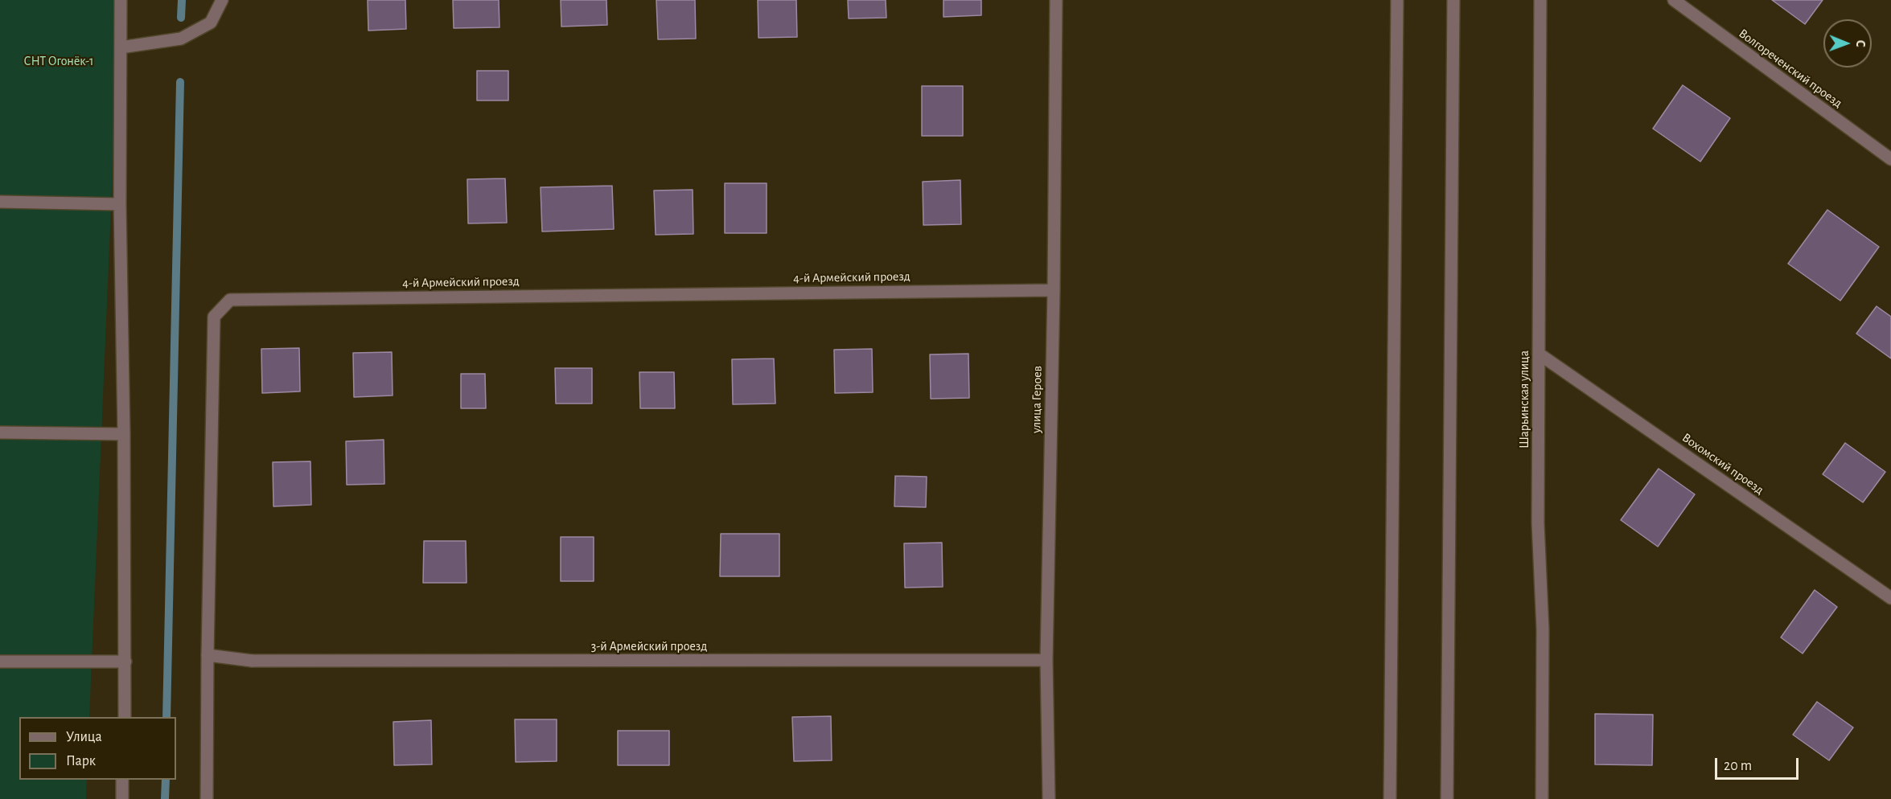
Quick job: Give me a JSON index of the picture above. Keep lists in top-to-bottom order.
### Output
{
  "streets": {
    "street": [
      "Волгореченский проезд",
      "4-й Армейский проезд",
      "улица Героев",
      "Шарьинская улица",
      "Вохомский проезд",
      "3-й Армейский проезд"
    ]
  },
  "crossings": [
    ["4-й Армейский проезд", "улица Героев"],
    ["4-й Армейский проезд", "3-й Армейский проезд"],
    ["улица Героев", "3-й Армейский проезд"],
    ["Шарьинская улица", "Вохомский проезд"]
  ],
  "parks": ["СНТ Огонёк-1"],
  "legend": ["Улица", "Парк"],
  "scale_bar": "20 m",
  "north": "right"
}
